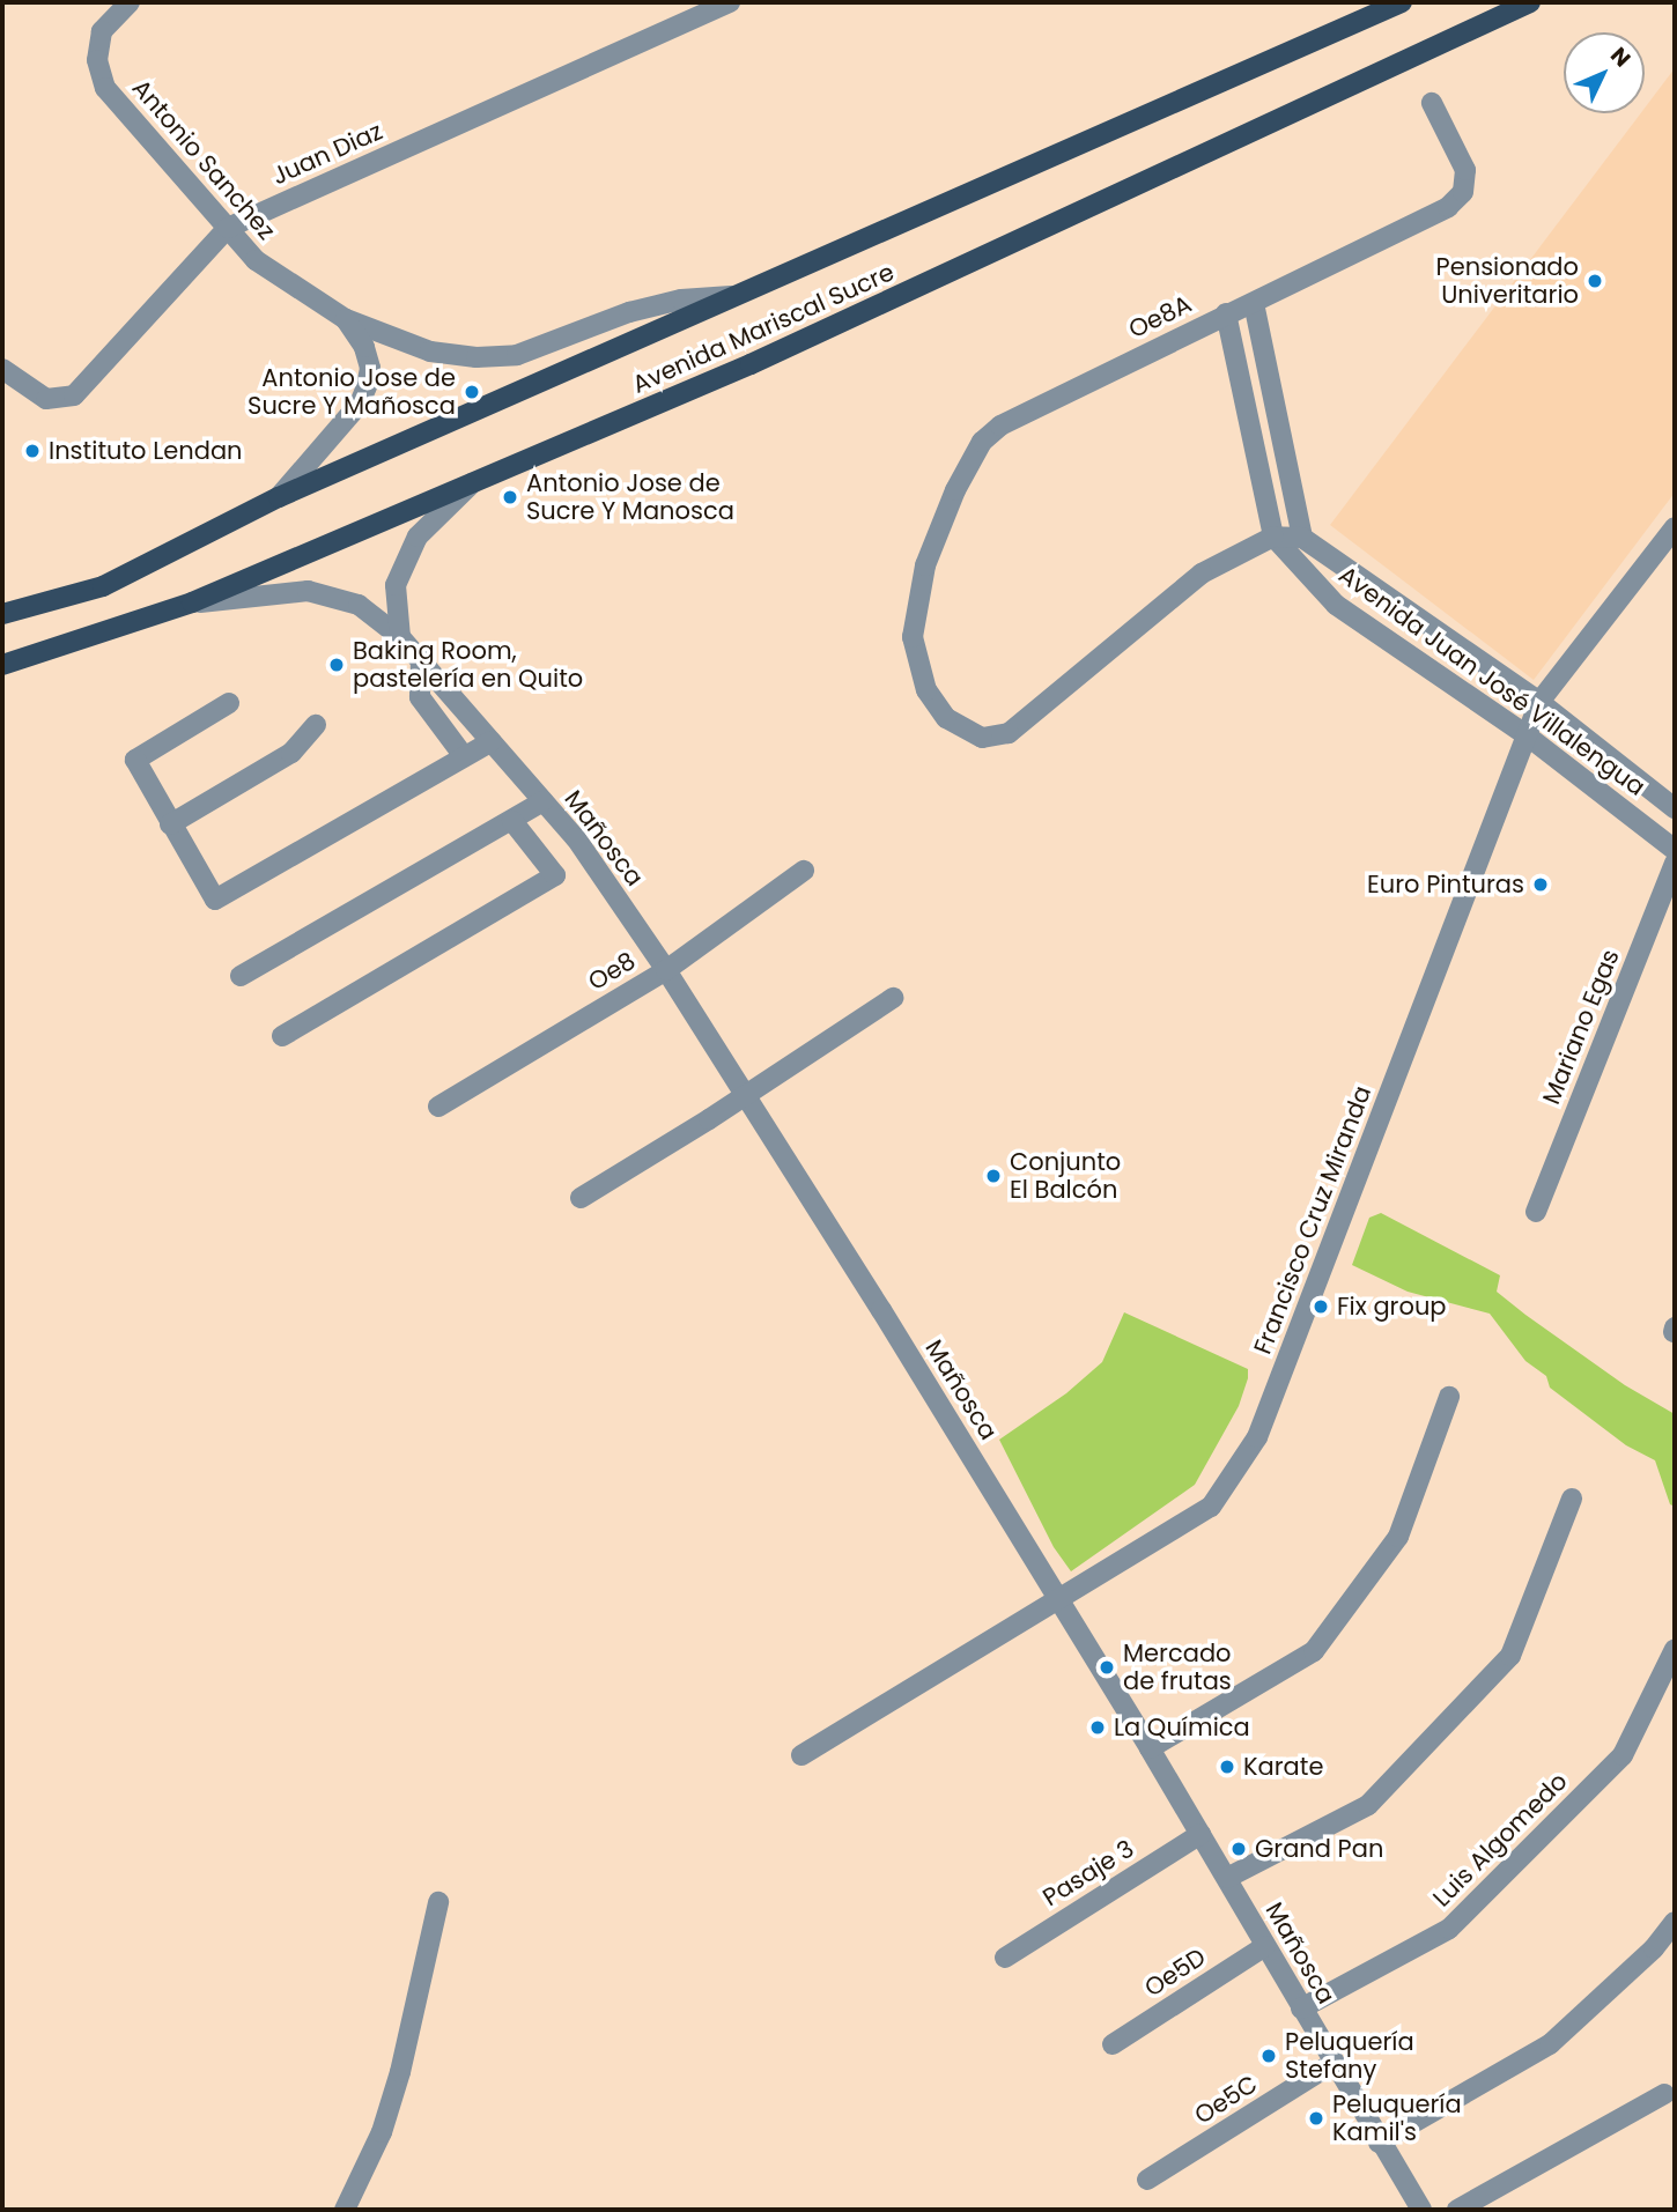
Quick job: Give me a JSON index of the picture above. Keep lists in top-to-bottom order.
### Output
{
  "streets": {
    "main road": ["Avenida Mariscal Sucre"],
    "street": [
      "Juan Diaz",
      "Antonio Sanchez",
      "Oe8A",
      "Avenida Juan José Villalengua",
      "Mañosca",
      "Oe8",
      "Mariano Egas",
      "Francisco Cruz Miranda",
      "Luis Algomedo",
      "Pasaje 3",
      "Oe5D",
      "Oe5C"
    ]
  },
  "crossings": [
    ["Juan Diaz", "Antonio Sanchez"],
    ["Antonio Sanchez", "Avenida Mariscal Sucre"],
    ["Oe8A", "Avenida Juan José Villalengua"],
    ["Avenida Mariscal Sucre", "Mañosca"],
    ["Avenida Juan José Villalengua", "Francisco Cruz Miranda"],
    ["Mañosca", "Oe8"],
    ["Mañosca", "Francisco Cruz Miranda"],
    ["Mañosca", "Luis Algomedo"],
    ["Mañosca", "Pasaje 3"],
    ["Mañosca", "Oe5D"],
    ["Mañosca", "Oe5C"]
  ],
  "places": [
    "Pensionado Univeritario",
    "Antonio Jose de Sucre Y Mañosca",
    "Instituto Lendan",
    "Antonio Jose de Sucre Y Manosca",
    "Baking Room, pastelería en Quito",
    "Euro Pinturas",
    "Conjunto El Balcón",
    "Fix group",
    "Mercado de frutas",
    "La Química",
    "Karate",
    "Grand Pan",
    "Peluquería Stefany",
    "Peluquería Kamil's"
  ],
  "north": "top right"
}
